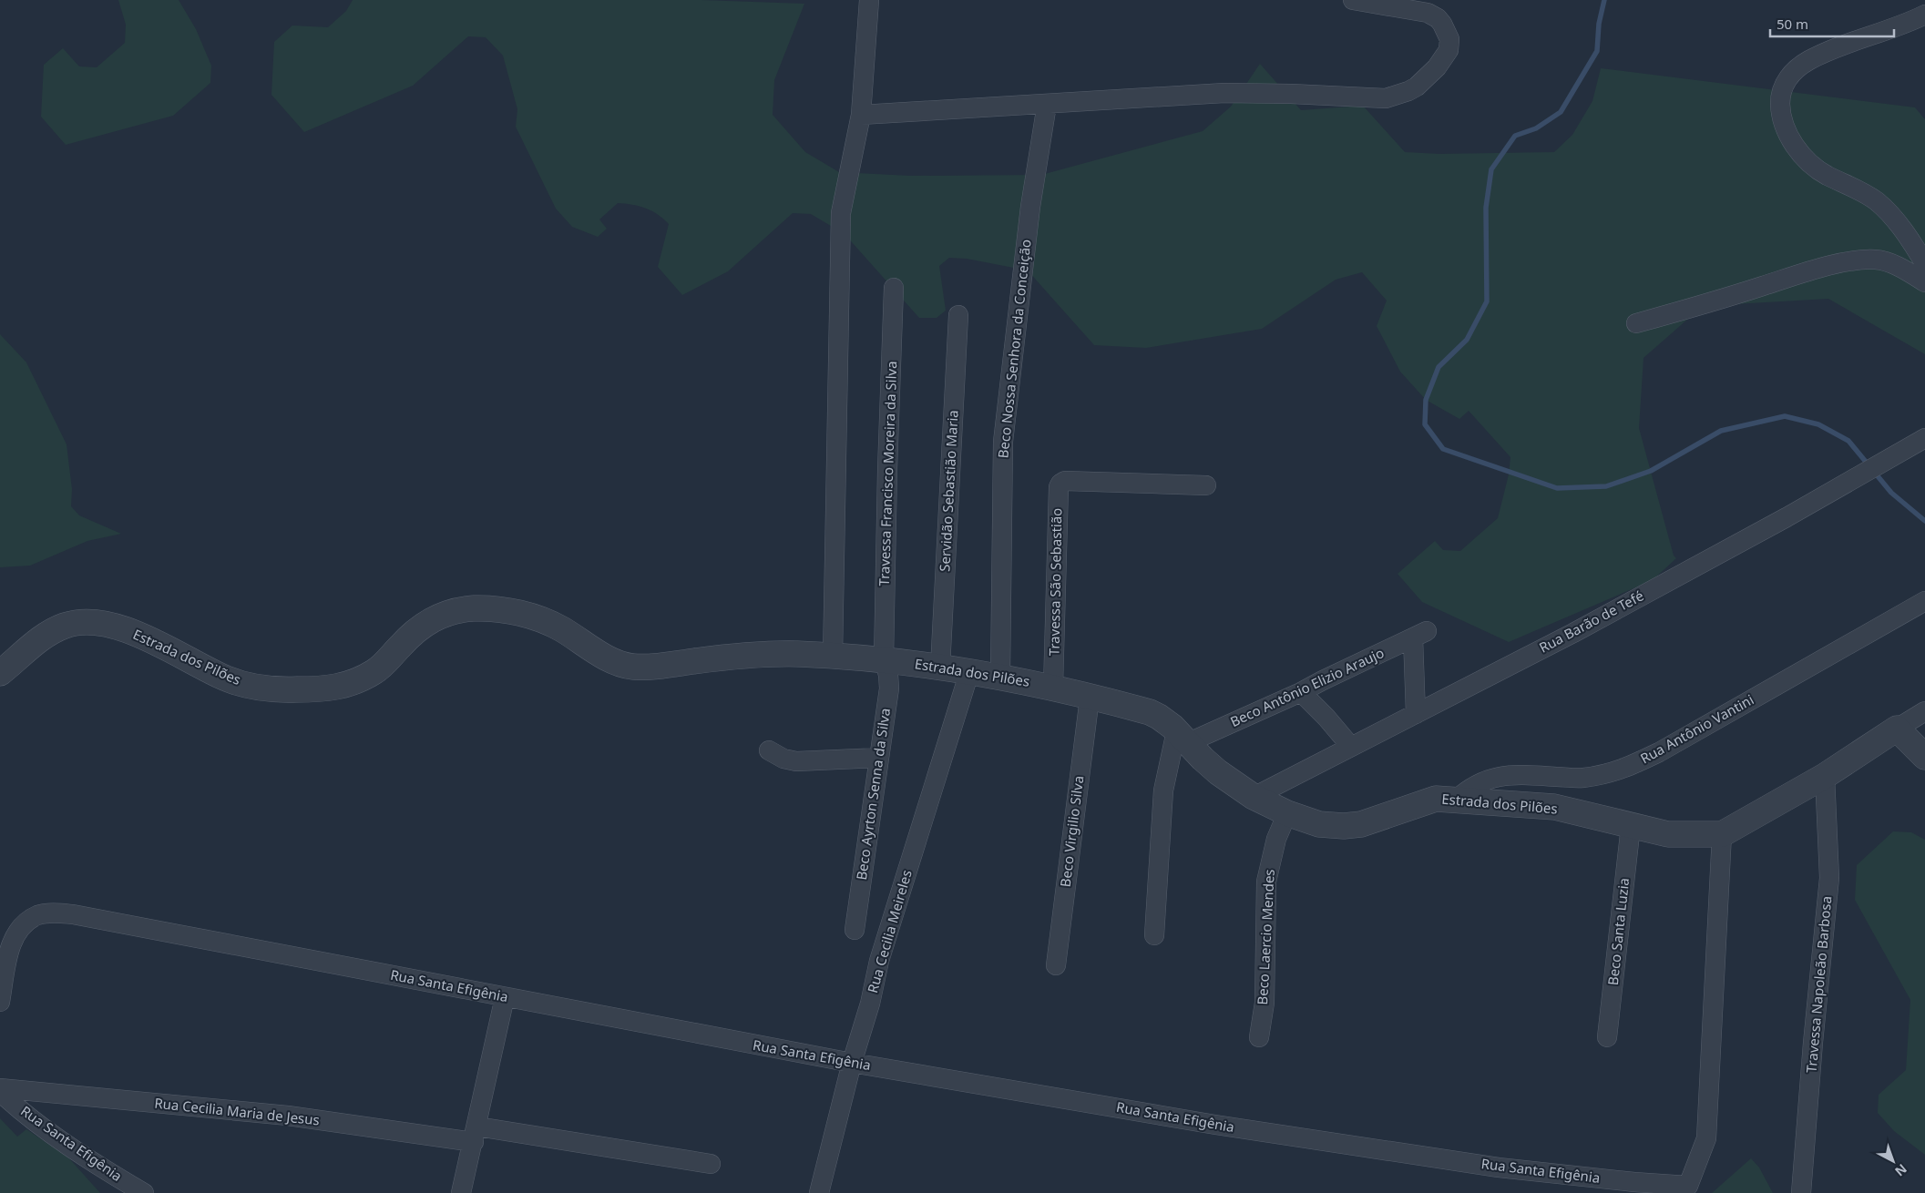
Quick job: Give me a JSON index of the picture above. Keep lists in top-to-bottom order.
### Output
{
  "streets": {
    "street": [
      "Beco Nossa Senhora da Conceição",
      "Travessa Francisco Moreira da Silva",
      "Servidão Sebastião Maria",
      "Travessa São Sebastião",
      "Rua Barão de Tefé",
      "Estrada dos Pilões",
      "Beco Antônio Elizio Araujo",
      "Rua Antônio Vantini",
      "Beco Ayrton Senna da Silva",
      "Beco Virgilio Silva",
      "Rua Cecilia Meireles",
      "Beco Santa Luzia",
      "Beco Laercio Mendes",
      "Travessa Napoleão Barbosa",
      "Rua Santa Efigênia",
      "Rua Cecilia Maria de Jesus"
    ]
  },
  "crossings": [
    ["Beco Nossa Senhora da Conceição", "Estrada dos Pilões"],
    ["Travessa Francisco Moreira da Silva", "Estrada dos Pilões"],
    ["Travessa Francisco Moreira da Silva", "Beco Ayrton Senna da Silva"],
    ["Servidão Sebastião Maria", "Estrada dos Pilões"],
    ["Travessa São Sebastião", "Estrada dos Pilões"],
    ["Rua Barão de Tefé", "Estrada dos Pilões"],
    ["Rua Barão de Tefé", "Beco Antônio Elizio Araujo"],
    ["Estrada dos Pilões", "Beco Antônio Elizio Araujo"],
    ["Estrada dos Pilões", "Rua Antônio Vantini"],
    ["Estrada dos Pilões", "Beco Ayrton Senna da Silva"],
    ["Estrada dos Pilões", "Beco Virgilio Silva"],
    ["Estrada dos Pilões", "Rua Cecilia Meireles"],
    ["Estrada dos Pilões", "Beco Santa Luzia"],
    ["Estrada dos Pilões", "Beco Laercio Mendes"],
    ["Estrada dos Pilões", "Travessa Napoleão Barbosa"],
    ["Estrada dos Pilões", "Rua Santa Efigênia"],
    ["Rua Cecilia Meireles", "Rua Santa Efigênia"],
    ["Rua Santa Efigênia", "Rua Cecilia Maria de Jesus"]
  ],
  "scale_bar": "50 m",
  "north": "bottom right"
}
